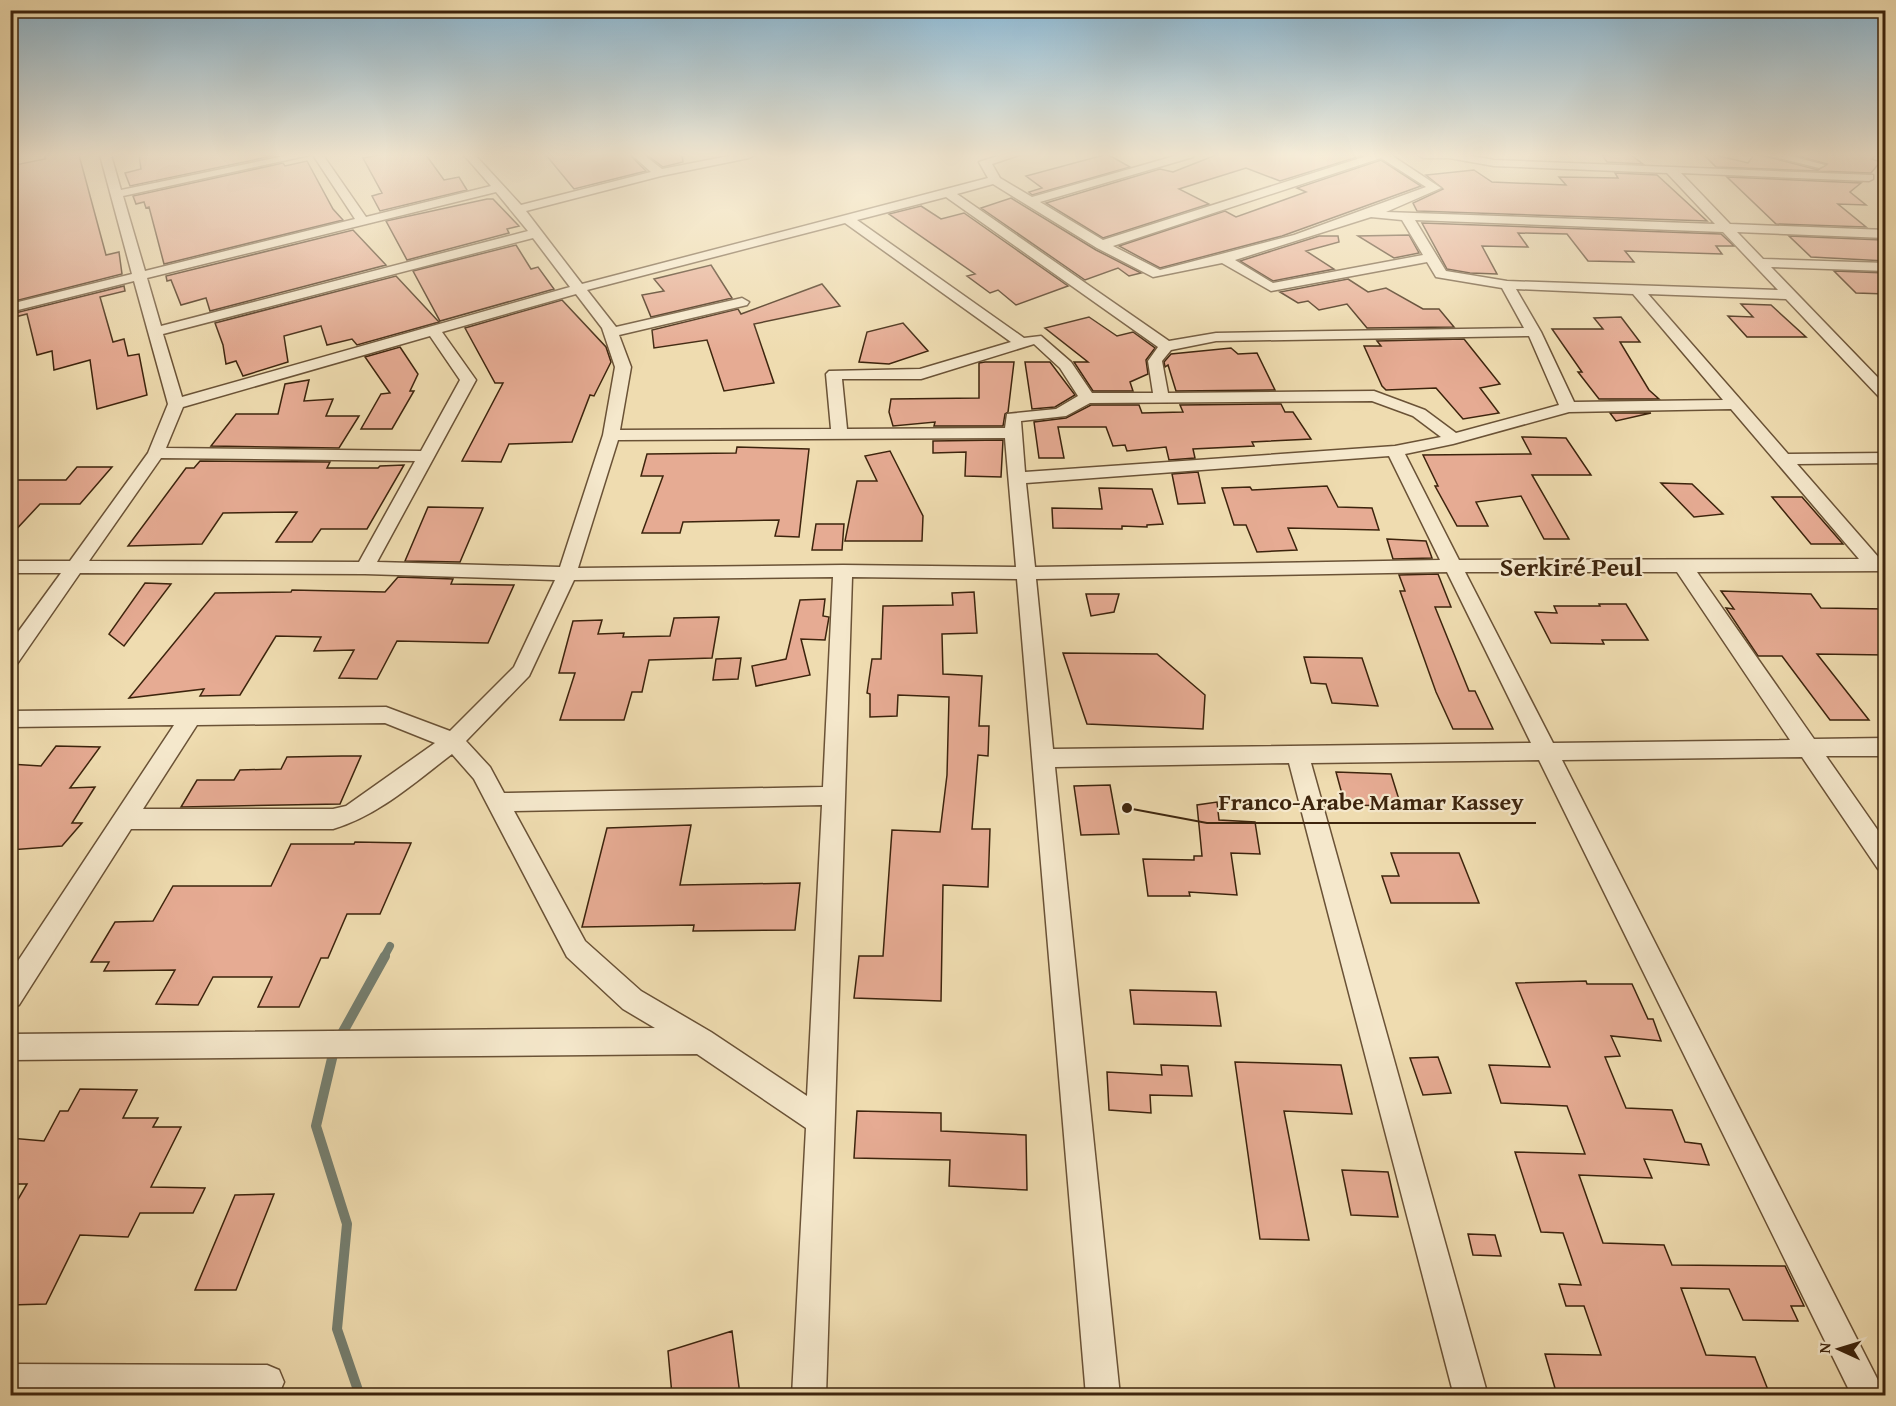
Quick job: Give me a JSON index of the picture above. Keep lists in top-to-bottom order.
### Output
{
  "districts": ["Serkiré Peul"],
  "places": ["Franco-Arabe Mamar Kassey"],
  "north": "left"
}
